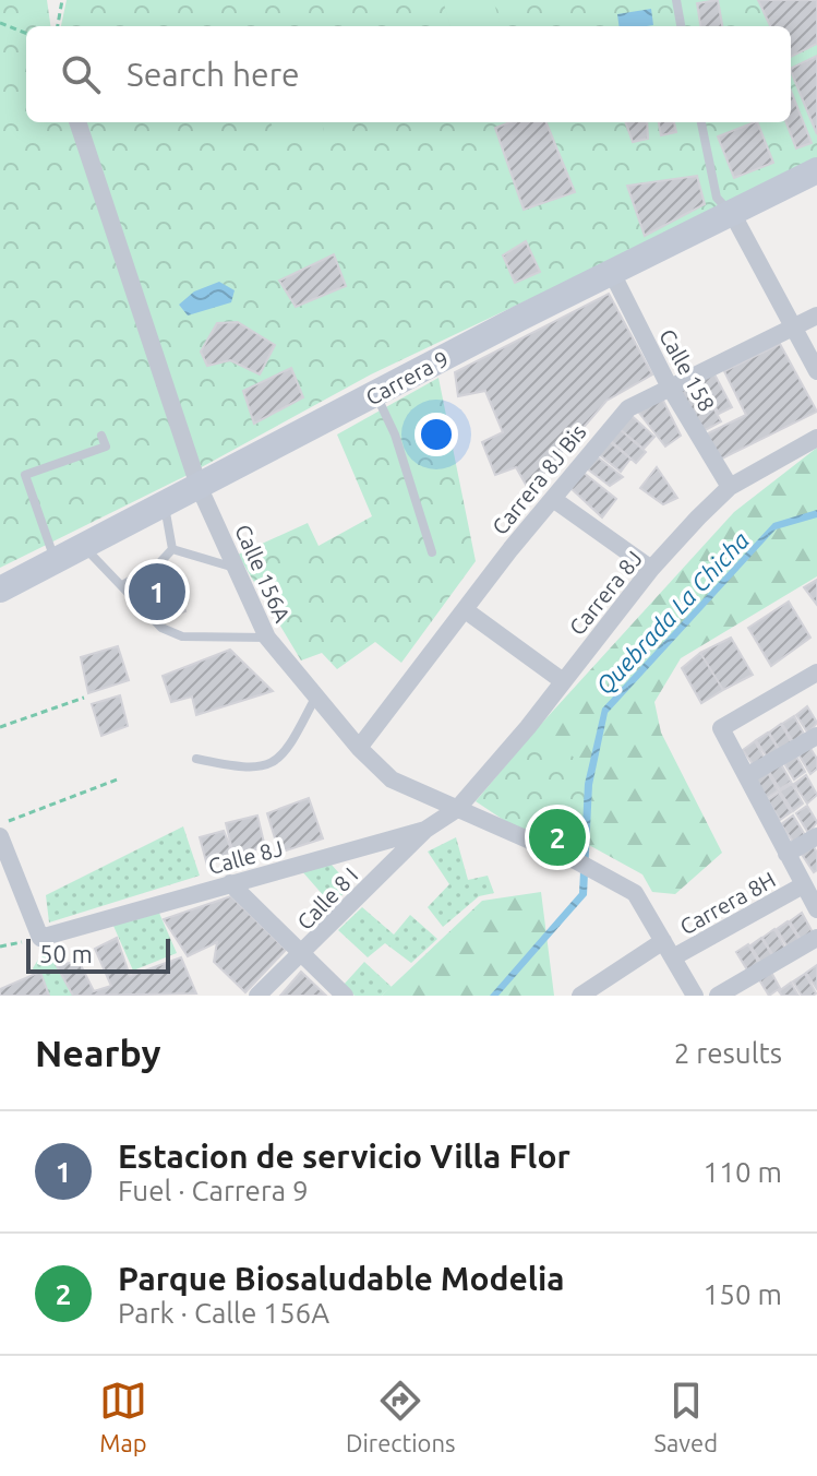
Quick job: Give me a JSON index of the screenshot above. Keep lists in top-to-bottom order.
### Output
{
  "streets": {
    "street": [
      "Calle 158",
      "Carrera 9",
      "Carrera 8J Bis",
      "Calle 156A",
      "Carrera 8J",
      "Calle 8J",
      "Calle 8 I",
      "Carrera 8H"
    ]
  },
  "crossings": [
    ["Calle 158", "Carrera 9"],
    ["Calle 158", "Carrera 8J Bis"],
    ["Calle 158", "Carrera 8J"],
    ["Carrera 9", "Calle 156A"],
    ["Carrera 8J Bis", "Calle 156A"],
    ["Calle 156A", "Carrera 8J"],
    ["Calle 156A", "Calle 8J"],
    ["Calle 156A", "Carrera 8H"],
    ["Carrera 8J", "Calle 8J"],
    ["Calle 8J", "Calle 8 I"]
  ],
  "water": ["Quebrada La Chicha"],
  "scale_bar": "50 m",
  "page": {
    "search": "Search here",
    "pins": ["1", "2"],
    "scale": "50 m",
    "heading": ["Nearby", "2 results"],
    "list": [
      {
        "mark": "1",
        "name": "Estacion de servicio Villa Flor",
        "note": "Fuel · Carrera 9",
        "value": "110 m"
      },
      {
        "mark": "2",
        "name": "Parque Biosaludable Modelia",
        "note": "Park · Calle 156A",
        "value": "150 m"
      }
    ],
    "nav": ["Map", "Directions", "Saved"]
  }
}
